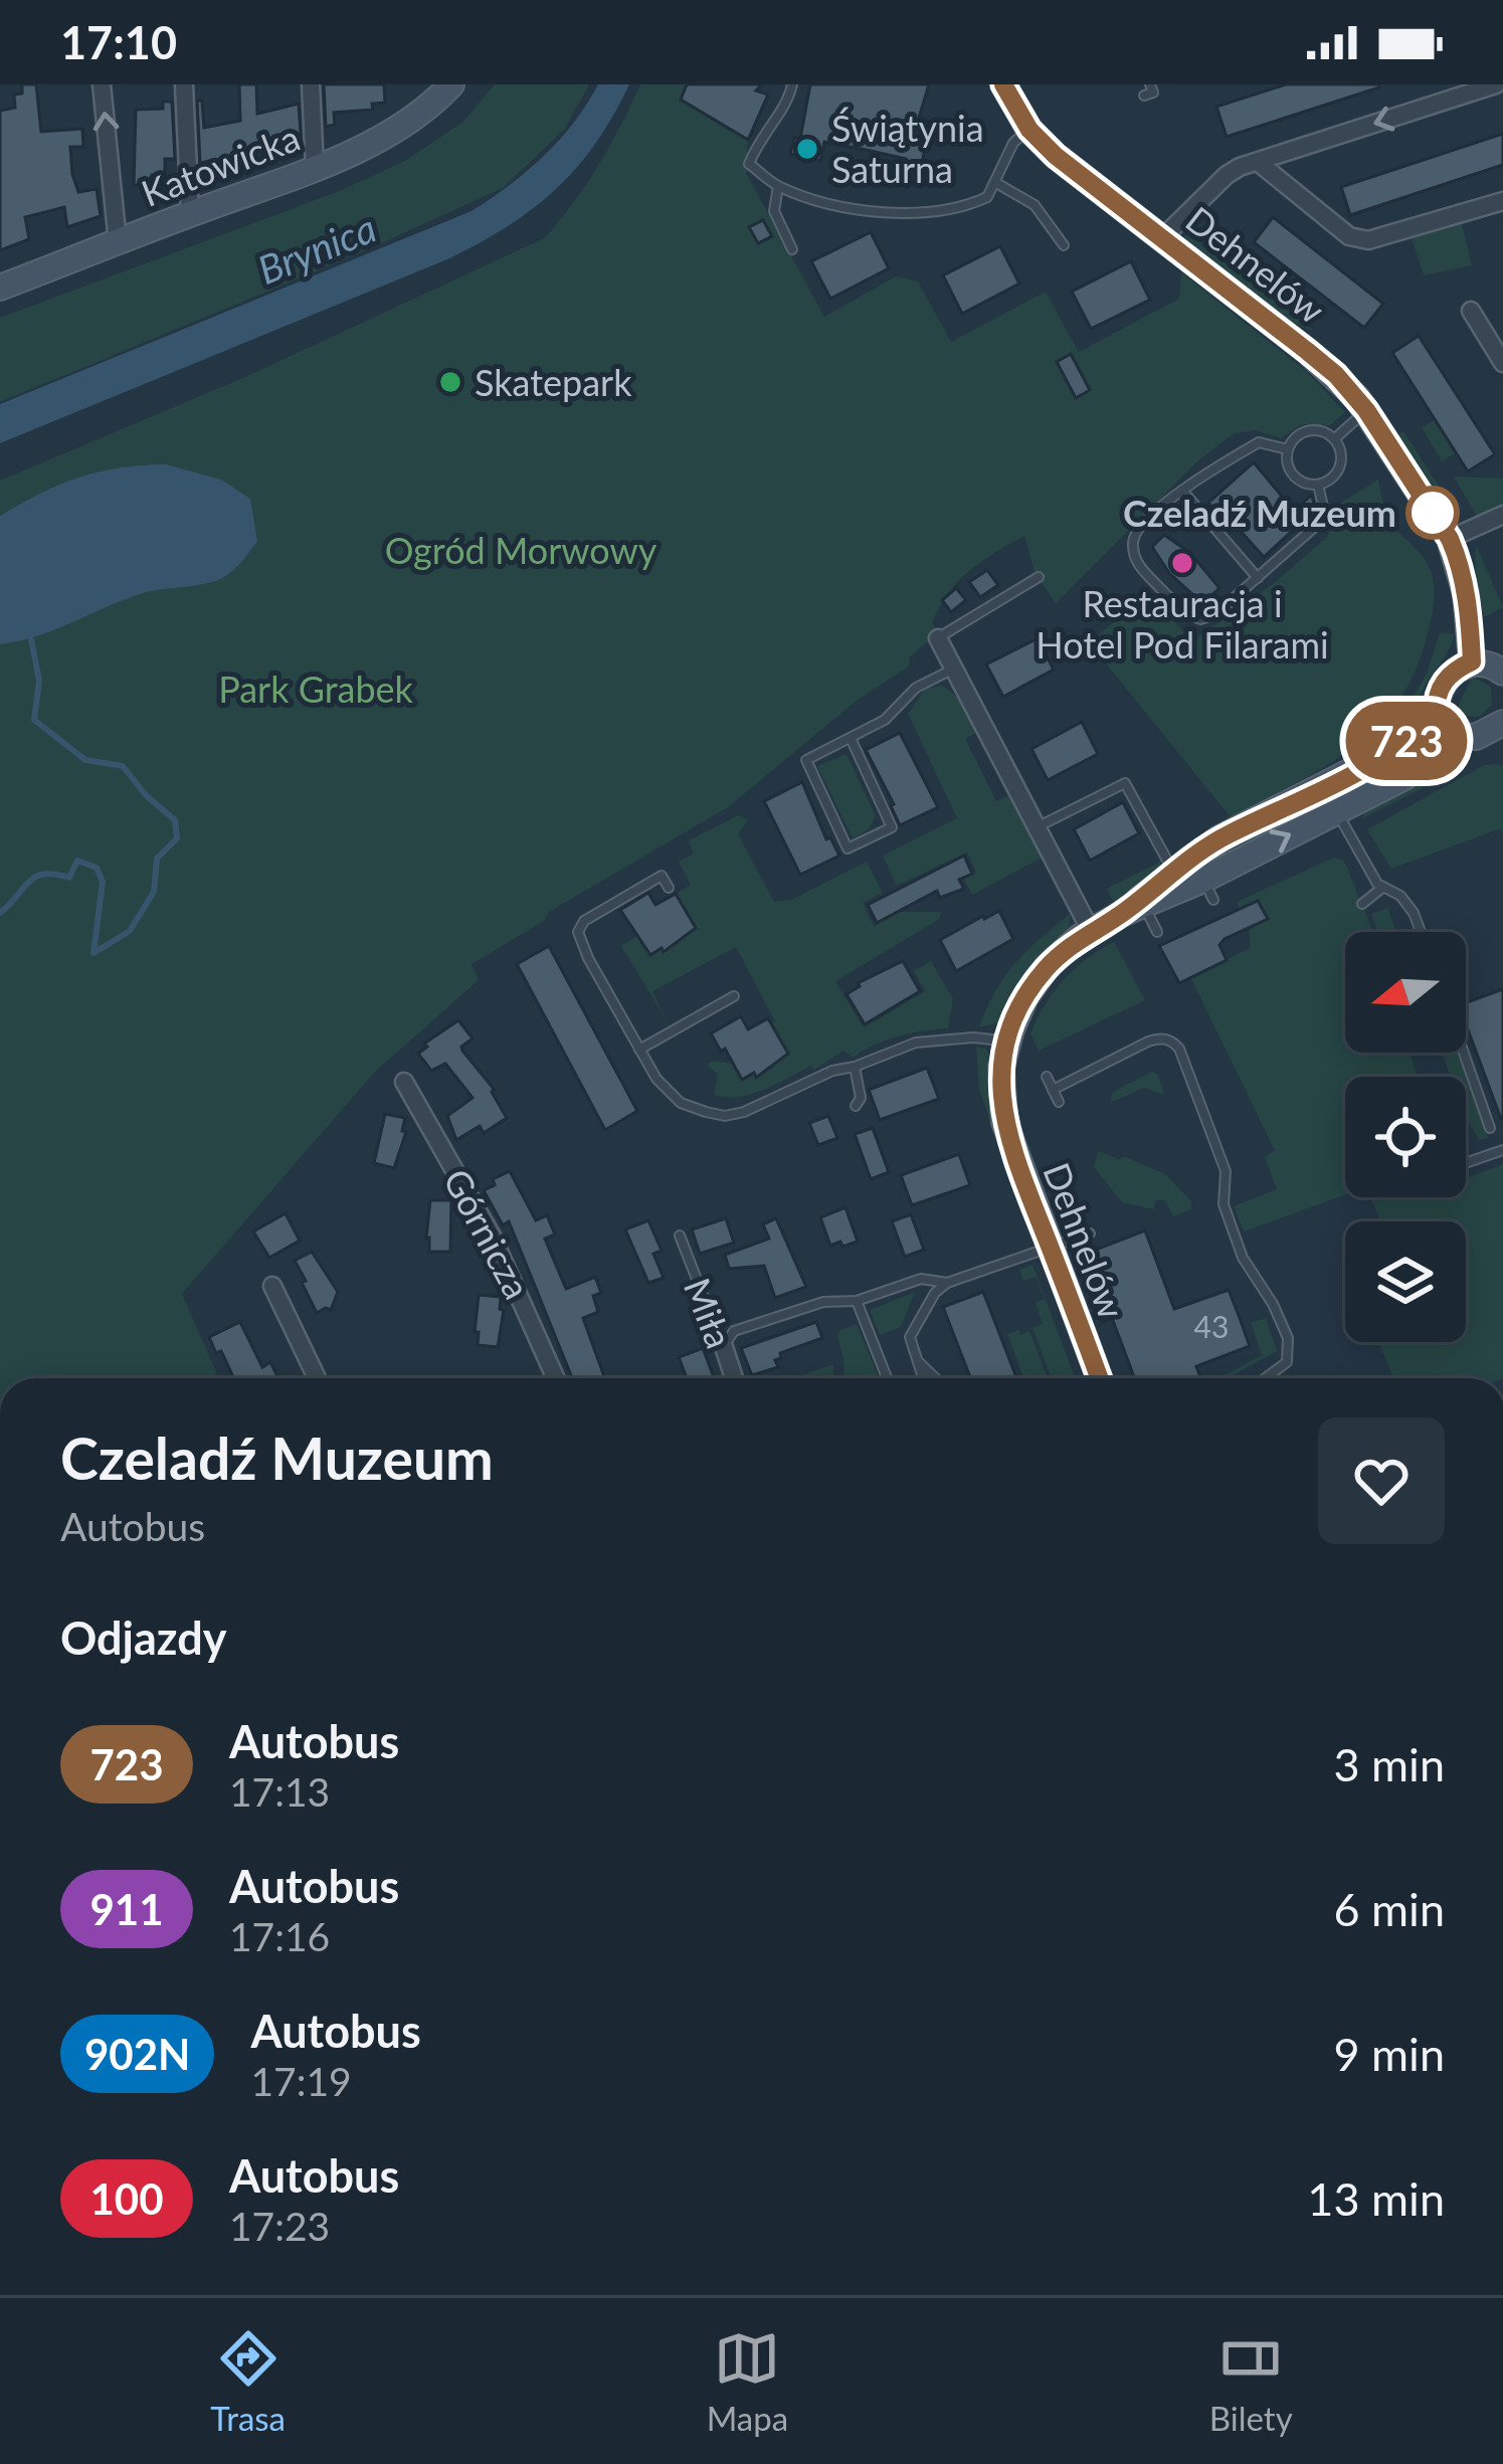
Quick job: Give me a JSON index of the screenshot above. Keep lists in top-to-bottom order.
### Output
{
  "streets": {
    "street": [
      "Katowicka",
      "Dehnelów",
      "Górnicza",
      "Miła"
    ]
  },
  "water": ["Brynica"],
  "parks": ["Ogród Morwowy", "Park Grabek"],
  "places": [
    "Świątynia Saturna",
    "Skatepark",
    "Czeladź Muzeum",
    "Restauracja i Hotel Pod Filarami"
  ],
  "lines": ["bus line 723"],
  "house_numbers": ["43"],
  "north": "left",
  "page": {
    "status": "17:10",
    "on_map": "723",
    "heading": [
      ["Czeladź Muzeum", "Autobus"],
      "Odjazdy"
    ],
    "list": [
      {
        "mark": "723",
        "name": "Autobus",
        "note": "17:13",
        "value": "3 min"
      },
      {
        "mark": "911",
        "name": "Autobus",
        "note": "17:16",
        "value": "6 min"
      },
      {
        "mark": "902N",
        "name": "Autobus",
        "note": "17:19",
        "value": "9 min"
      },
      {
        "mark": "100",
        "name": "Autobus",
        "note": "17:23",
        "value": "13 min"
      }
    ],
    "tabs": ["Trasa", "Mapa", "Bilety"]
  }
}
